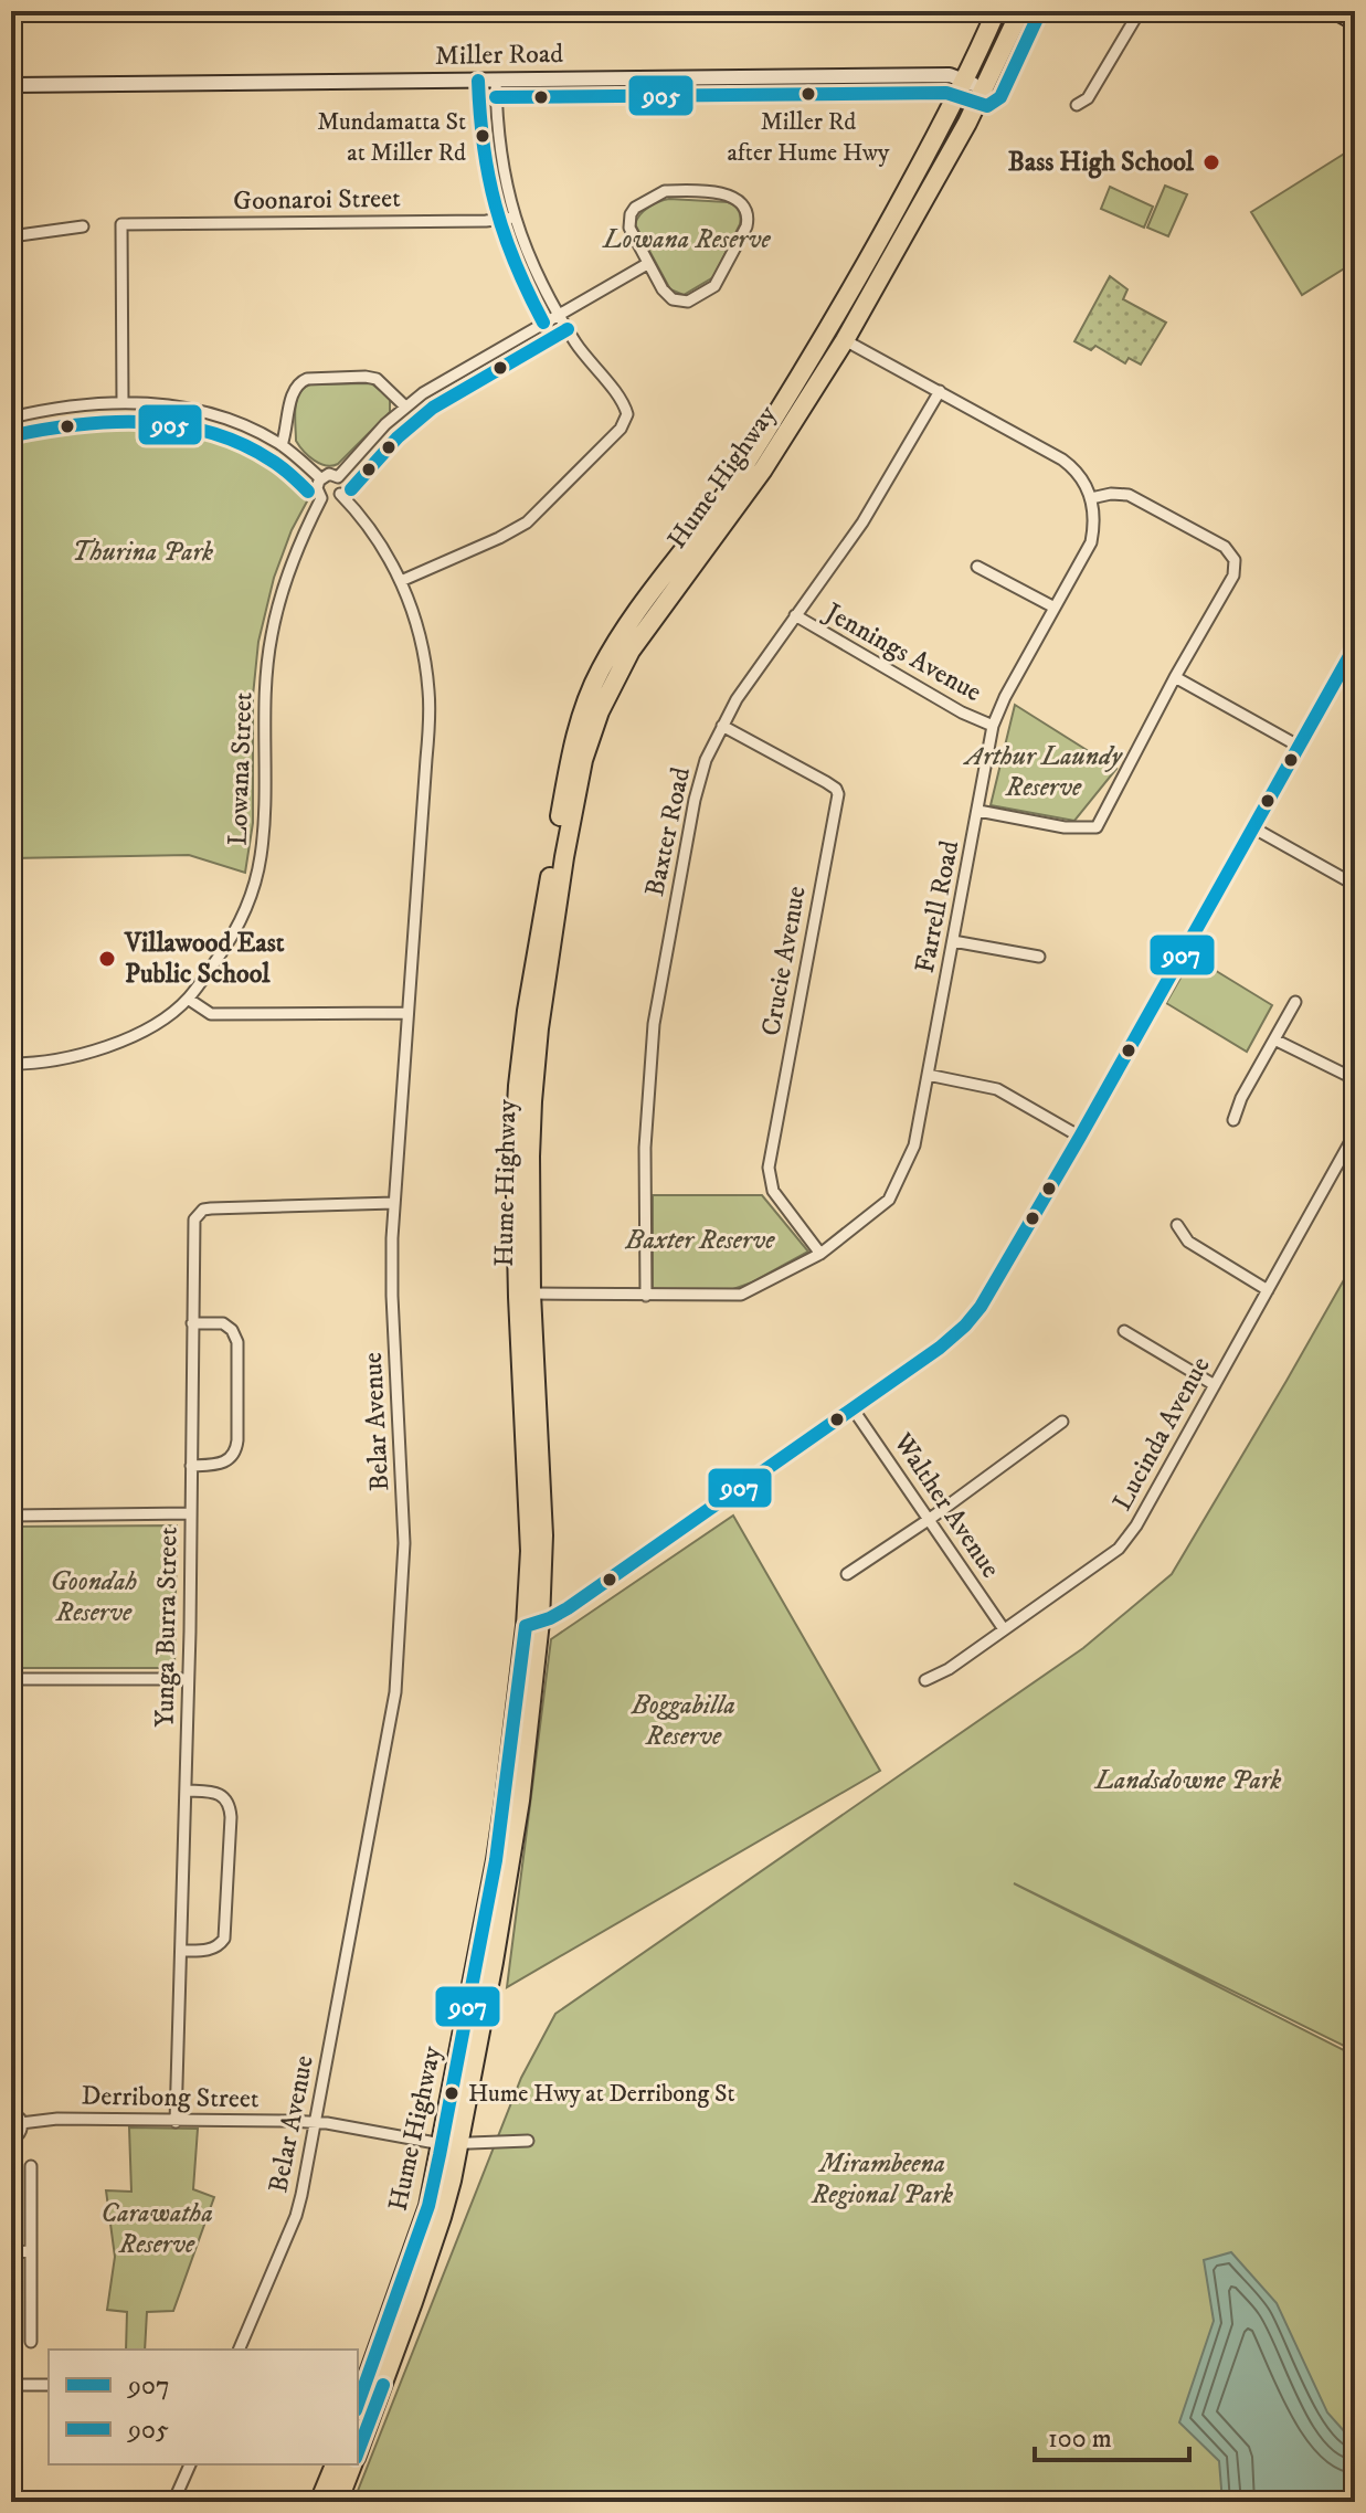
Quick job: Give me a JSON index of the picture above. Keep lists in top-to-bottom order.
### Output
{
  "streets": {
    "highway": ["Hume Highway"],
    "street": [
      "Miller Road",
      "Goonaroi Street",
      "Jennings Avenue",
      "Lowana Street",
      "Baxter Road",
      "Farrell Road",
      "Crucie Avenue",
      "Belar Avenue",
      "Lucinda Avenue",
      "Walther Avenue",
      "Yunga Burra Street",
      "Derribong Street"
    ]
  },
  "crossings": [
    ["Miller Road", "Hume Highway"],
    ["Hume Highway", "Farrell Road"],
    ["Hume Highway", "Derribong Street"],
    ["Jennings Avenue", "Baxter Road"],
    ["Jennings Avenue", "Farrell Road"],
    ["Lowana Street", "Belar Avenue"],
    ["Baxter Road", "Farrell Road"],
    ["Baxter Road", "Crucie Avenue"],
    ["Farrell Road", "Crucie Avenue"],
    ["Belar Avenue", "Yunga Burra Street"],
    ["Belar Avenue", "Derribong Street"],
    ["Lucinda Avenue", "Walther Avenue"],
    ["Yunga Burra Street", "Derribong Street"]
  ],
  "parks": [
    "Lowana Reserve",
    "Thurina Park",
    "Arthur Laundy Reserve",
    "Baxter Reserve",
    "Goondah Reserve",
    "Boggabilla Reserve",
    "Landsdowne Park",
    "Mirambeena Regional Park",
    "Carawatha Reserve"
  ],
  "places": [
    "Miller Rd after Hume Hwy",
    "Mundamatta St at Miller Rd",
    "Bass High School",
    "Villawood East Public School",
    "Hume Hwy at Derribong St"
  ],
  "lines": ["transit line 905", "transit line 907"],
  "legend": ["907", "905"],
  "scale_bar": "100 m"
}
